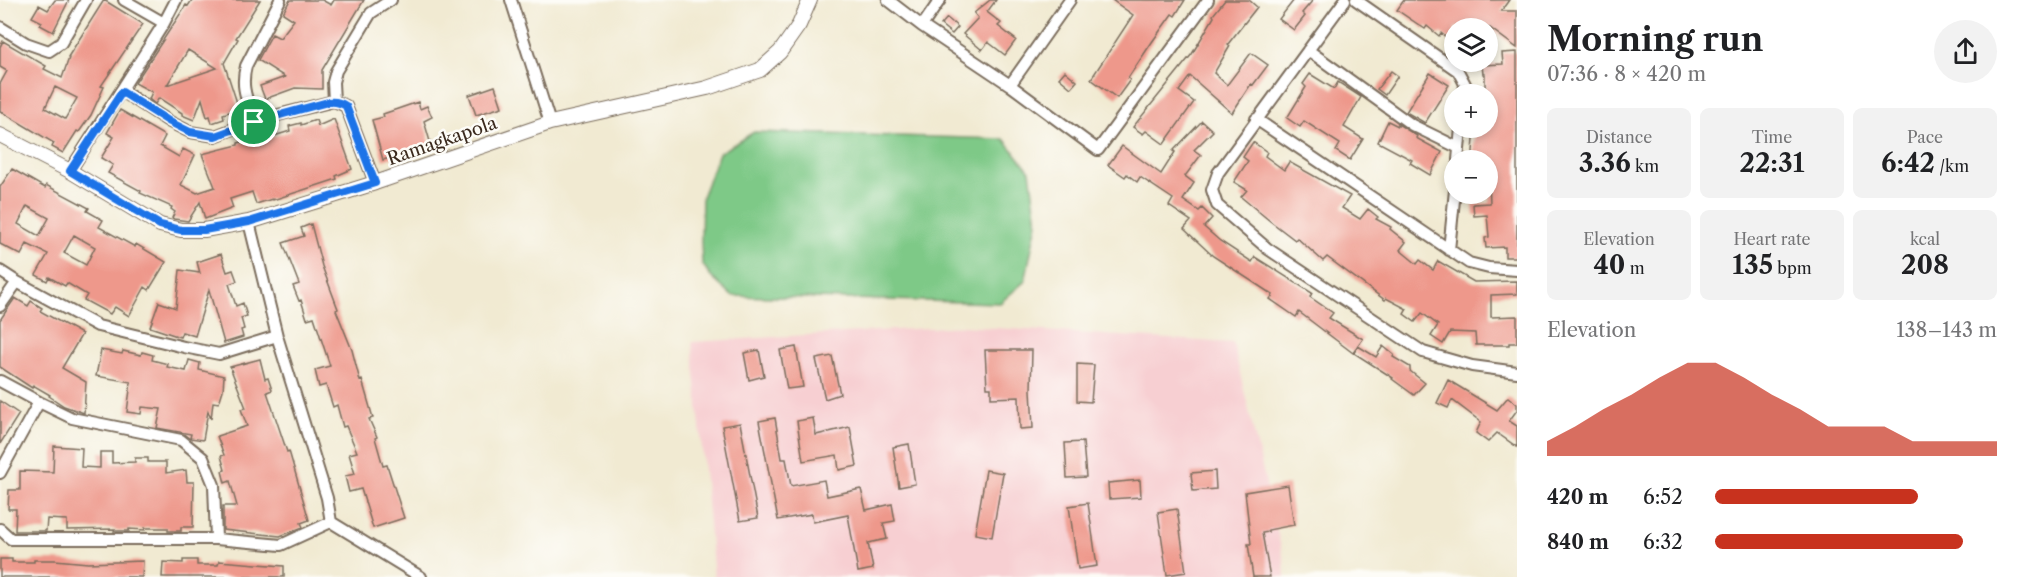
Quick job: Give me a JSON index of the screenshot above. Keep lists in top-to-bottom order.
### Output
{
  "streets": {
    "street": ["Ramagkapola"]
  },
  "page": {
    "heading": ["Morning run", "07:36 · 8 × 420 m"],
    "map_buttons": ["+", "−"],
    "stats": [
      ["Distance", "3.36 km"],
      ["Time", "22:31"],
      ["Pace", "6:42 /km"],
      ["Elevation", "40 m"],
      ["Heart rate", "135 bpm"],
      ["kcal", "208"]
    ],
    "chart": ["Elevation", "138–143 m"],
    "list": [
      {
        "name": "420 m",
        "note": "6:52"
      },
      {
        "name": "840 m",
        "note": "6:32"
      }
    ]
  }
}
